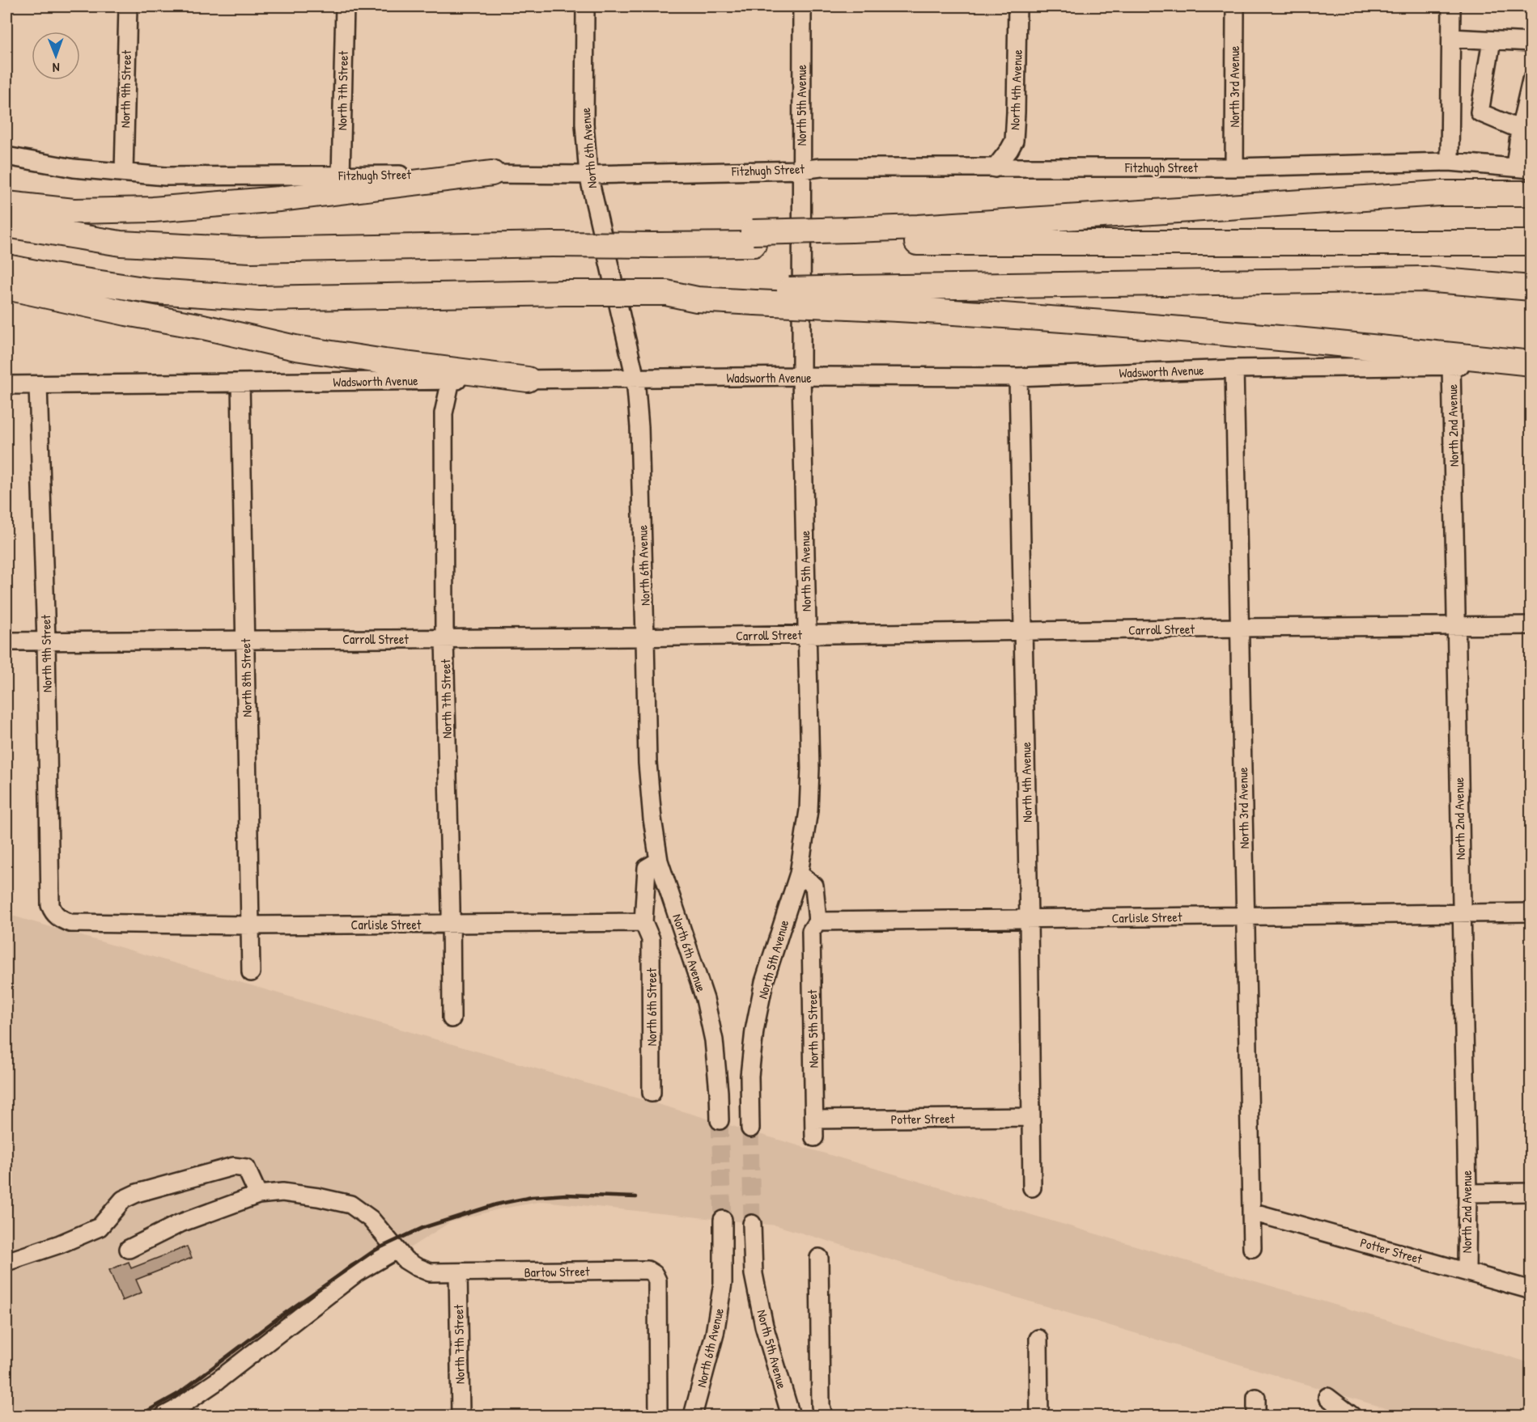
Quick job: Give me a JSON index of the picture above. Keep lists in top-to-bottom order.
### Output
{
  "streets": {
    "street": [
      "North 3rd Avenue",
      "North 9th Street",
      "North 4th Avenue",
      "North 7th Street",
      "North 5th Avenue",
      "North 6th Avenue",
      "Fitzhugh Street",
      "Wadsworth Avenue",
      "North 2nd Avenue",
      "Carroll Street",
      "North 8th Street",
      "Carlisle Street",
      "North 6th Street",
      "North 5th Street",
      "Potter Street",
      "Bartow Street"
    ]
  },
  "crossings": [
    ["North 3rd Avenue", "Fitzhugh Street"],
    ["North 3rd Avenue", "Wadsworth Avenue"],
    ["North 3rd Avenue", "Carroll Street"],
    ["North 3rd Avenue", "Carlisle Street"],
    ["North 3rd Avenue", "Potter Street"],
    ["North 9th Street", "Fitzhugh Street"],
    ["North 9th Street", "Wadsworth Avenue"],
    ["North 9th Street", "Carroll Street"],
    ["North 9th Street", "Carlisle Street"],
    ["North 4th Avenue", "Fitzhugh Street"],
    ["North 4th Avenue", "Wadsworth Avenue"],
    ["North 4th Avenue", "Carroll Street"],
    ["North 4th Avenue", "Carlisle Street"],
    ["North 4th Avenue", "Potter Street"],
    ["North 7th Street", "Fitzhugh Street"],
    ["North 7th Street", "Wadsworth Avenue"],
    ["North 7th Street", "Carroll Street"],
    ["North 7th Street", "Carlisle Street"],
    ["North 7th Street", "Bartow Street"],
    ["North 5th Avenue", "Fitzhugh Street"],
    ["North 5th Avenue", "Wadsworth Avenue"],
    ["North 5th Avenue", "Carroll Street"],
    ["North 6th Avenue", "Fitzhugh Street"],
    ["North 6th Avenue", "Wadsworth Avenue"],
    ["North 6th Avenue", "Carroll Street"],
    ["Wadsworth Avenue", "North 2nd Avenue"],
    ["Wadsworth Avenue", "North 8th Street"],
    ["North 2nd Avenue", "Carroll Street"],
    ["North 2nd Avenue", "Carlisle Street"],
    ["North 2nd Avenue", "Potter Street"],
    ["Carroll Street", "North 8th Street"],
    ["North 8th Street", "Carlisle Street"],
    ["Carlisle Street", "North 6th Street"],
    ["Carlisle Street", "North 5th Street"],
    ["North 5th Street", "Potter Street"]
  ],
  "north": "bottom"
}
